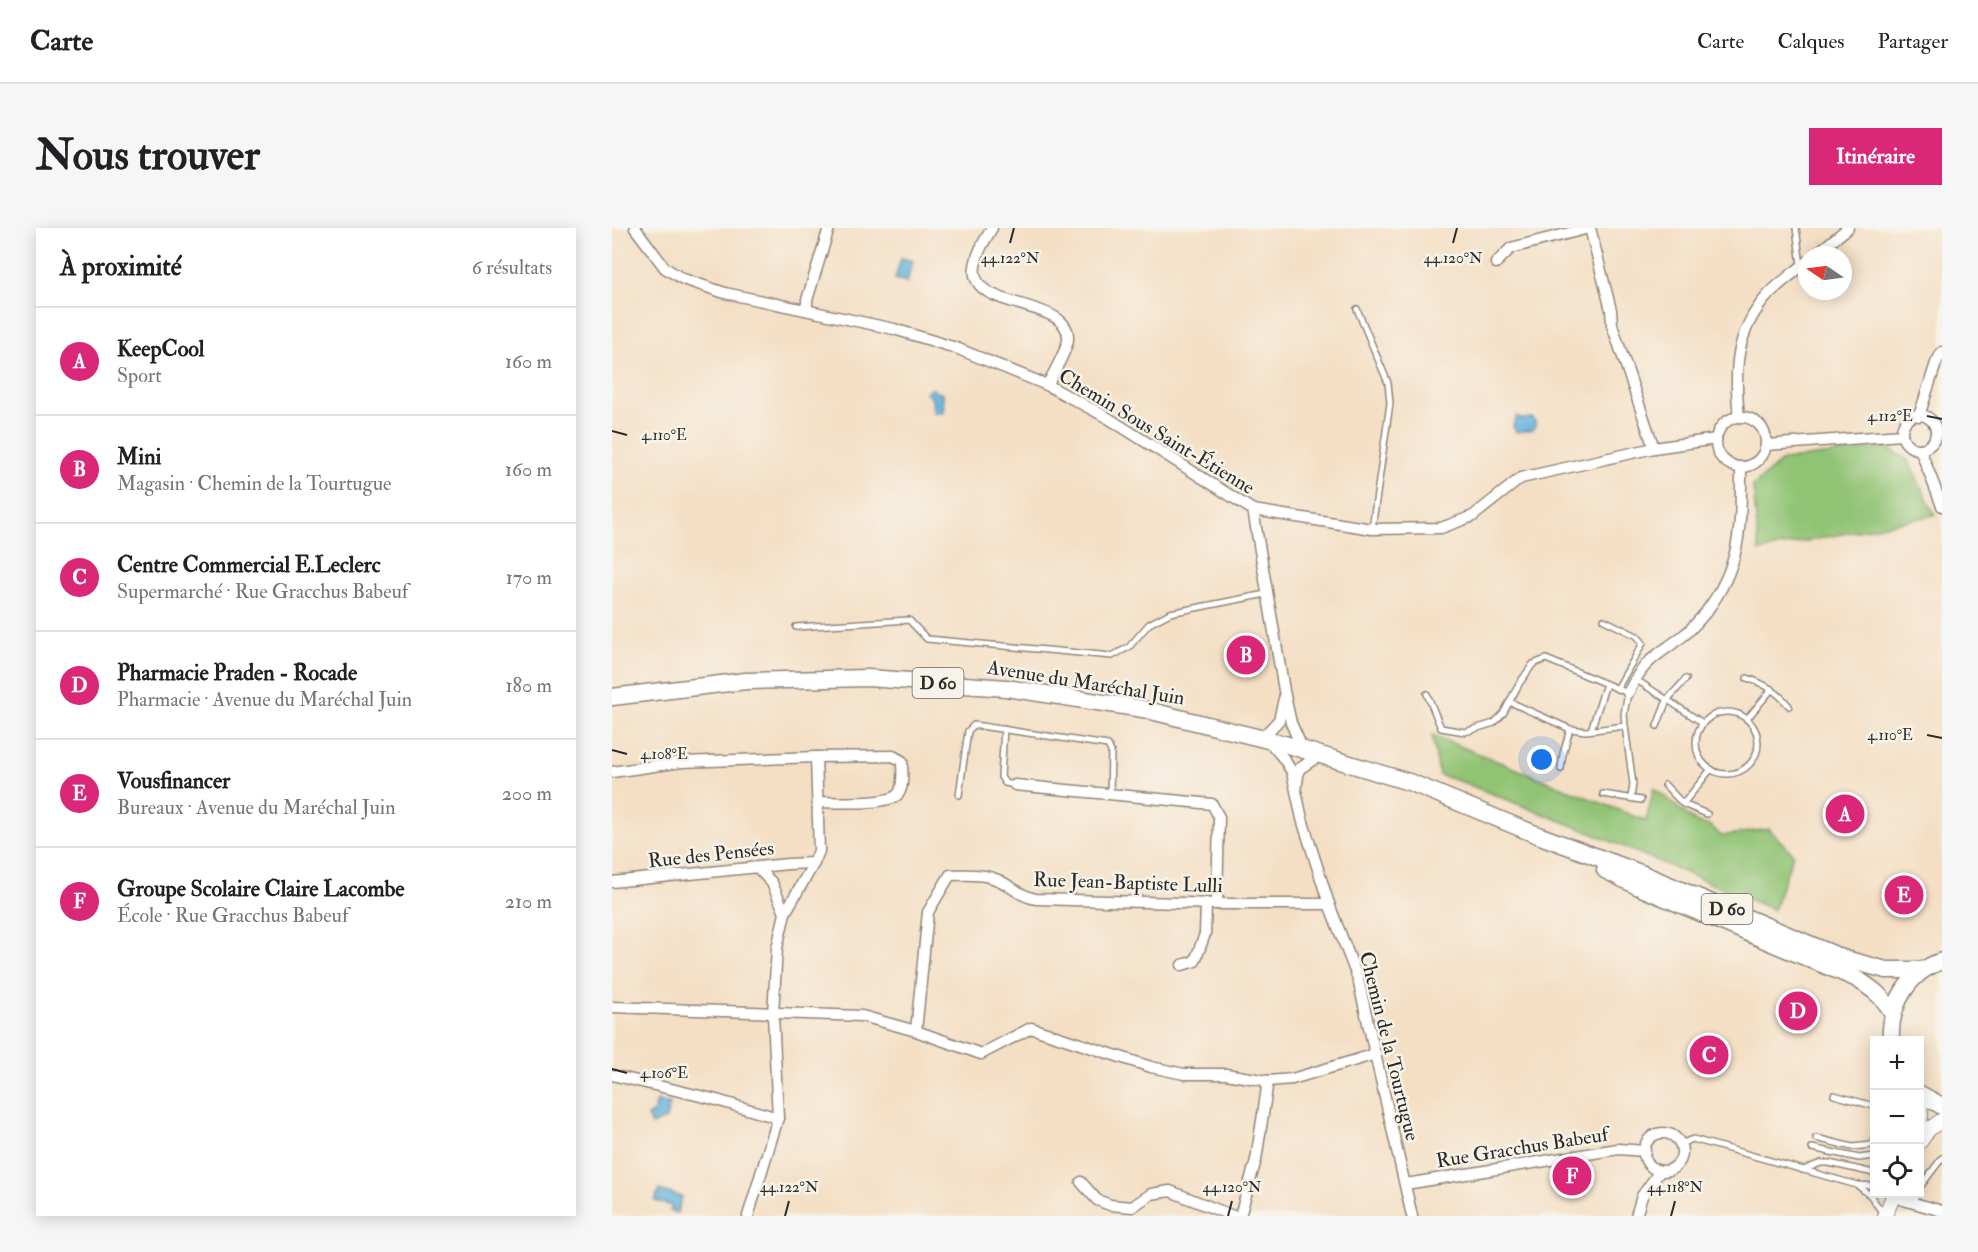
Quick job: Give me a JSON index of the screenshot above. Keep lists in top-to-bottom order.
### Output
{
  "streets": {
    "main road": ["Avenue du Maréchal Juin", "D 60"],
    "street": [
      "Chemin Sous Saint-Étienne",
      "Rue des Pensées",
      "Rue Jean-Baptiste Lulli",
      "Chemin de la Tourtugue",
      "Rue Gracchus Babeuf"
    ]
  },
  "crossings": [
    ["Avenue du Maréchal Juin", "Chemin de la Tourtugue"],
    ["Rue Jean-Baptiste Lulli", "Chemin de la Tourtugue"],
    ["Chemin de la Tourtugue", "Rue Gracchus Babeuf"]
  ],
  "north": "left",
  "page": {
    "header": "Carte",
    "nav": ["Carte", "Calques", "Partager"],
    "buttons": "Itinéraire",
    "title": "Nous trouver",
    "heading": ["À proximité", "6 résultats"],
    "list": [
      {
        "mark": "A",
        "name": "KeepCool",
        "note": "Sport",
        "value": "160 m"
      },
      {
        "mark": "B",
        "name": "Mini",
        "note": "Magasin · Chemin de la Tourtugue",
        "value": "160 m"
      },
      {
        "mark": "C",
        "name": "Centre Commercial E.Leclerc",
        "note": "Supermarché · Rue Gracchus Babeuf",
        "value": "170 m"
      },
      {
        "mark": "D",
        "name": "Pharmacie Praden - Rocade",
        "note": "Pharmacie · Avenue du Maréchal Juin",
        "value": "180 m"
      },
      {
        "mark": "E",
        "name": "Vousfinancer",
        "note": "Bureaux · Avenue du Maréchal Juin",
        "value": "200 m"
      },
      {
        "mark": "F",
        "name": "Groupe Scolaire Claire Lacombe",
        "note": "École · Rue Gracchus Babeuf",
        "value": "210 m"
      }
    ],
    "pins": [
      "B",
      "A",
      "E",
      "D",
      "C",
      "F"
    ],
    "map_buttons": ["+", "−"]
  },
  "coordinates": [
    "44.122°N",
    "44.120°N",
    "4.112°E",
    "4.110°E",
    "4.108°E",
    "4.106°E",
    "44.118°N"
  ]
}
